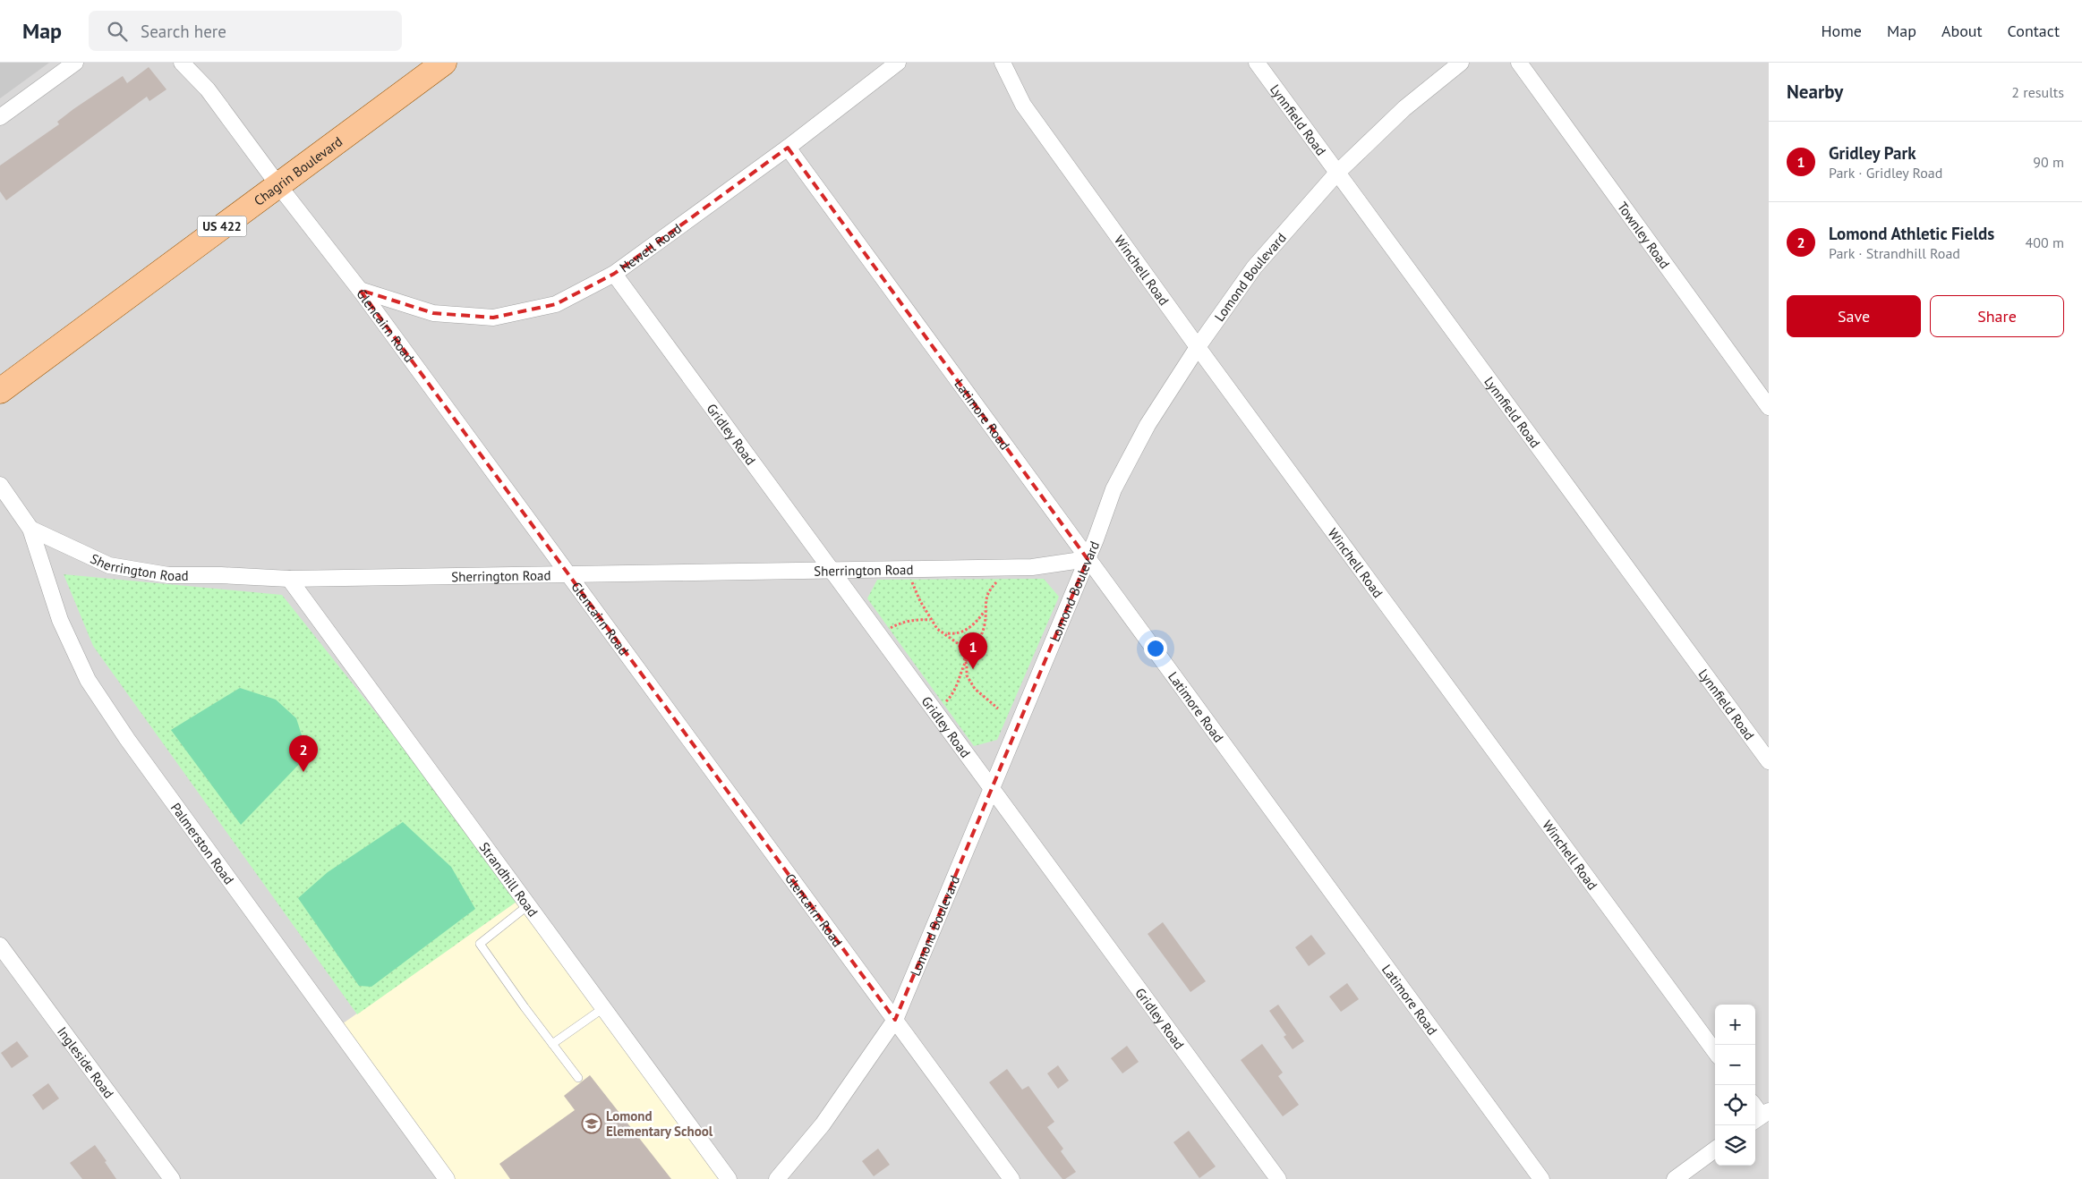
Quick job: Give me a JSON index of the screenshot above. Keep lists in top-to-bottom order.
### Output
{
  "streets": {
    "main road": ["Chagrin Boulevard", "US 422"],
    "street": [
      "Lynnfield Road",
      "Townley Road",
      "Newell Road",
      "Winchell Road",
      "Lomond Boulevard",
      "Glencairn Road",
      "Latimore Road",
      "Gridley Road",
      "Sherrington Road",
      "Palmerston Road",
      "Strandhill Road",
      "Ingleside Road"
    ]
  },
  "crossings": [
    ["Lynnfield Road", "Lomond Boulevard"],
    ["Chagrin Boulevard", "Glencairn Road"],
    ["Newell Road", "Glencairn Road"],
    ["Newell Road", "Latimore Road"],
    ["Newell Road", "Gridley Road"],
    ["Winchell Road", "Lomond Boulevard"],
    ["Lomond Boulevard", "Glencairn Road"],
    ["Lomond Boulevard", "Latimore Road"],
    ["Lomond Boulevard", "Gridley Road"],
    ["Lomond Boulevard", "Sherrington Road"],
    ["Glencairn Road", "Sherrington Road"],
    ["Latimore Road", "Sherrington Road"],
    ["Gridley Road", "Sherrington Road"],
    ["Sherrington Road", "Palmerston Road"],
    ["Sherrington Road", "Strandhill Road"]
  ],
  "places": {
    "school or university": ["Lomond Elementary School"]
  },
  "page": {
    "header": "Map",
    "search": "Search here",
    "nav": [
      "Home",
      "Map",
      "About",
      "Contact"
    ],
    "heading": ["Nearby", "2 results"],
    "list": [
      {
        "mark": "1",
        "name": "Gridley Park",
        "note": "Park · Gridley Road",
        "value": "90 m"
      },
      {
        "mark": "2",
        "name": "Lomond Athletic Fields",
        "note": "Park · Strandhill Road",
        "value": "400 m"
      }
    ],
    "buttons": ["Save", "Share"],
    "pins": ["1", "2"],
    "map_buttons": ["+", "−"]
  }
}
